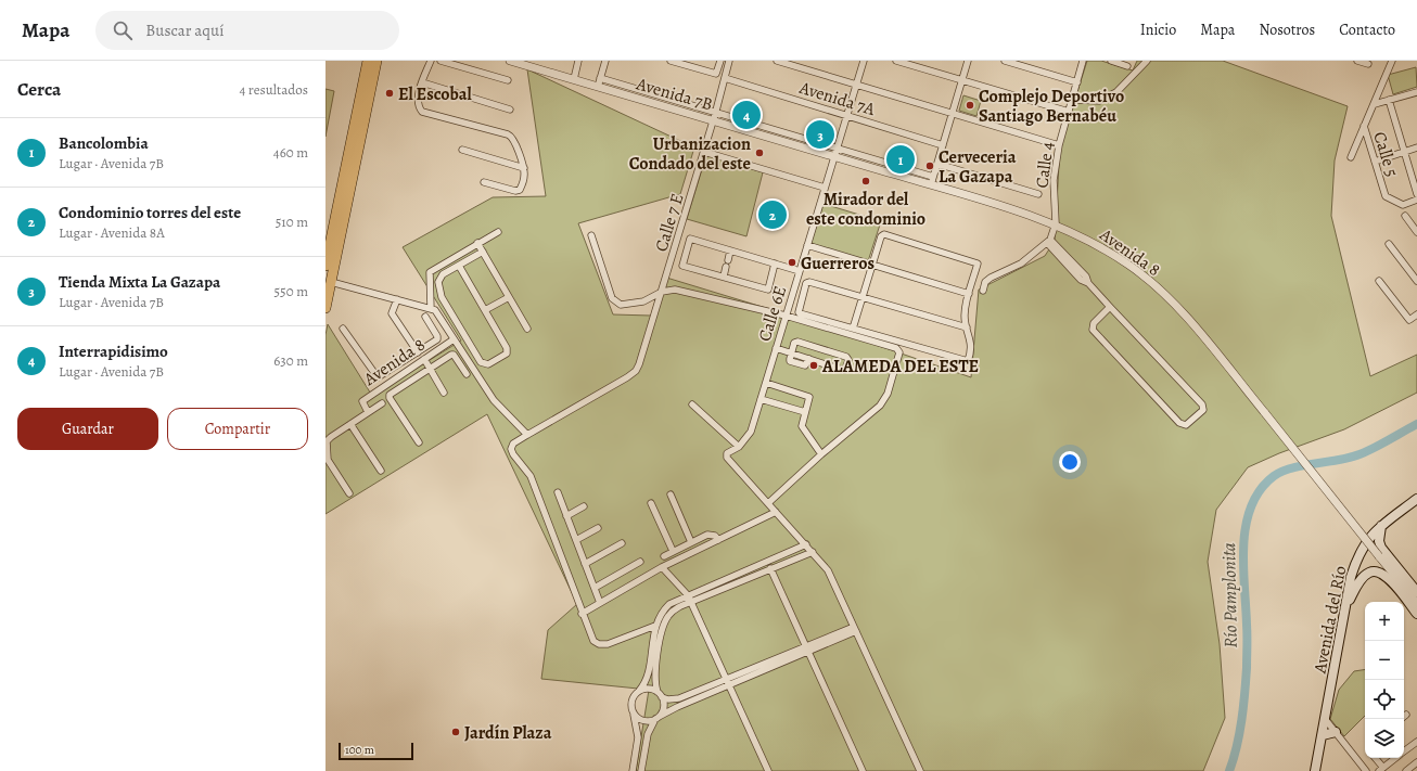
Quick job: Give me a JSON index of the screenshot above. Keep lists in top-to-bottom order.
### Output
{
  "streets": {
    "main road": ["Avenida del Río"],
    "street": [
      "Avenida 7B",
      "Avenida 7A",
      "Calle 5",
      "Calle 4",
      "Calle 7 E",
      "Avenida 8",
      "Calle 6E"
    ]
  },
  "crossings": [
    ["Avenida 7B", "Calle 7 E"],
    ["Avenida 7B", "Avenida 8"],
    ["Avenida 7B", "Calle 6E"],
    ["Avenida 7A", "Calle 7 E"],
    ["Avenida 7A", "Calle 6E"],
    ["Calle 4", "Avenida 8"]
  ],
  "water": ["Río Pamplonita"],
  "places": [
    "El Escobal",
    "Complejo Deportivo Santiago Bernabéu",
    "Urbanizacion Condado del este",
    "Cerveceria La Gazapa",
    "Mirador del este condominio",
    "Guerreros",
    "ALAMEDA DEL ESTE",
    "Jardín Plaza"
  ],
  "scale_bar": "100 m",
  "page": {
    "header": "Mapa",
    "search": "Buscar aquí",
    "nav": [
      "Inicio",
      "Mapa",
      "Nosotros",
      "Contacto"
    ],
    "heading": ["Cerca", "4 resultados"],
    "pins": [
      "4",
      "3",
      "1",
      "2"
    ],
    "list": [
      {
        "mark": "1",
        "name": "Bancolombia",
        "note": "Lugar · Avenida 7B",
        "value": "460 m"
      },
      {
        "mark": "2",
        "name": "Condominio torres del este",
        "note": "Lugar · Avenida 8A",
        "value": "510 m"
      },
      {
        "mark": "3",
        "name": "Tienda Mixta La Gazapa",
        "note": "Lugar · Avenida 7B",
        "value": "550 m"
      },
      {
        "mark": "4",
        "name": "Interrapidisimo",
        "note": "Lugar · Avenida 7B",
        "value": "630 m"
      }
    ],
    "buttons": ["Guardar", "Compartir"],
    "map_buttons": ["+", "−"],
    "scale": "100 m"
  }
}
